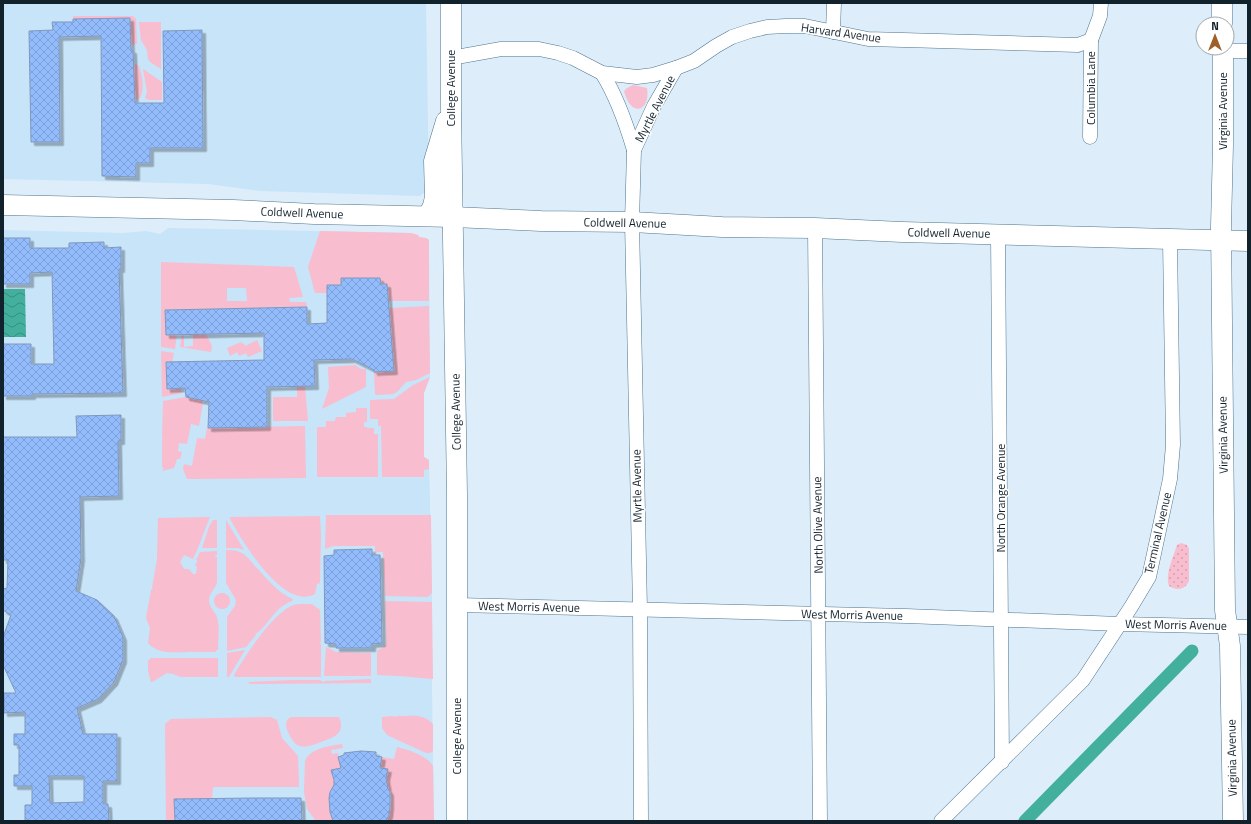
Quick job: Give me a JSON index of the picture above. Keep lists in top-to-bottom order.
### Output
{
  "streets": {
    "street": [
      "Harvard Avenue",
      "College Avenue",
      "Columbia Lane",
      "Myrtle Avenue",
      "Virginia Avenue",
      "Coldwell Avenue",
      "North Orange Avenue",
      "North Olive Avenue",
      "Terminal Avenue",
      "West Morris Avenue"
    ]
  },
  "crossings": [
    ["Harvard Avenue", "College Avenue"],
    ["Harvard Avenue", "Columbia Lane"],
    ["Harvard Avenue", "Myrtle Avenue"],
    ["College Avenue", "Coldwell Avenue"],
    ["College Avenue", "West Morris Avenue"],
    ["Myrtle Avenue", "Coldwell Avenue"],
    ["Myrtle Avenue", "West Morris Avenue"],
    ["Virginia Avenue", "Coldwell Avenue"],
    ["Virginia Avenue", "West Morris Avenue"],
    ["Coldwell Avenue", "North Orange Avenue"],
    ["Coldwell Avenue", "North Olive Avenue"],
    ["Coldwell Avenue", "Terminal Avenue"],
    ["North Orange Avenue", "Terminal Avenue"],
    ["North Orange Avenue", "West Morris Avenue"],
    ["North Olive Avenue", "West Morris Avenue"],
    ["Terminal Avenue", "West Morris Avenue"]
  ],
  "north": "top"
}
